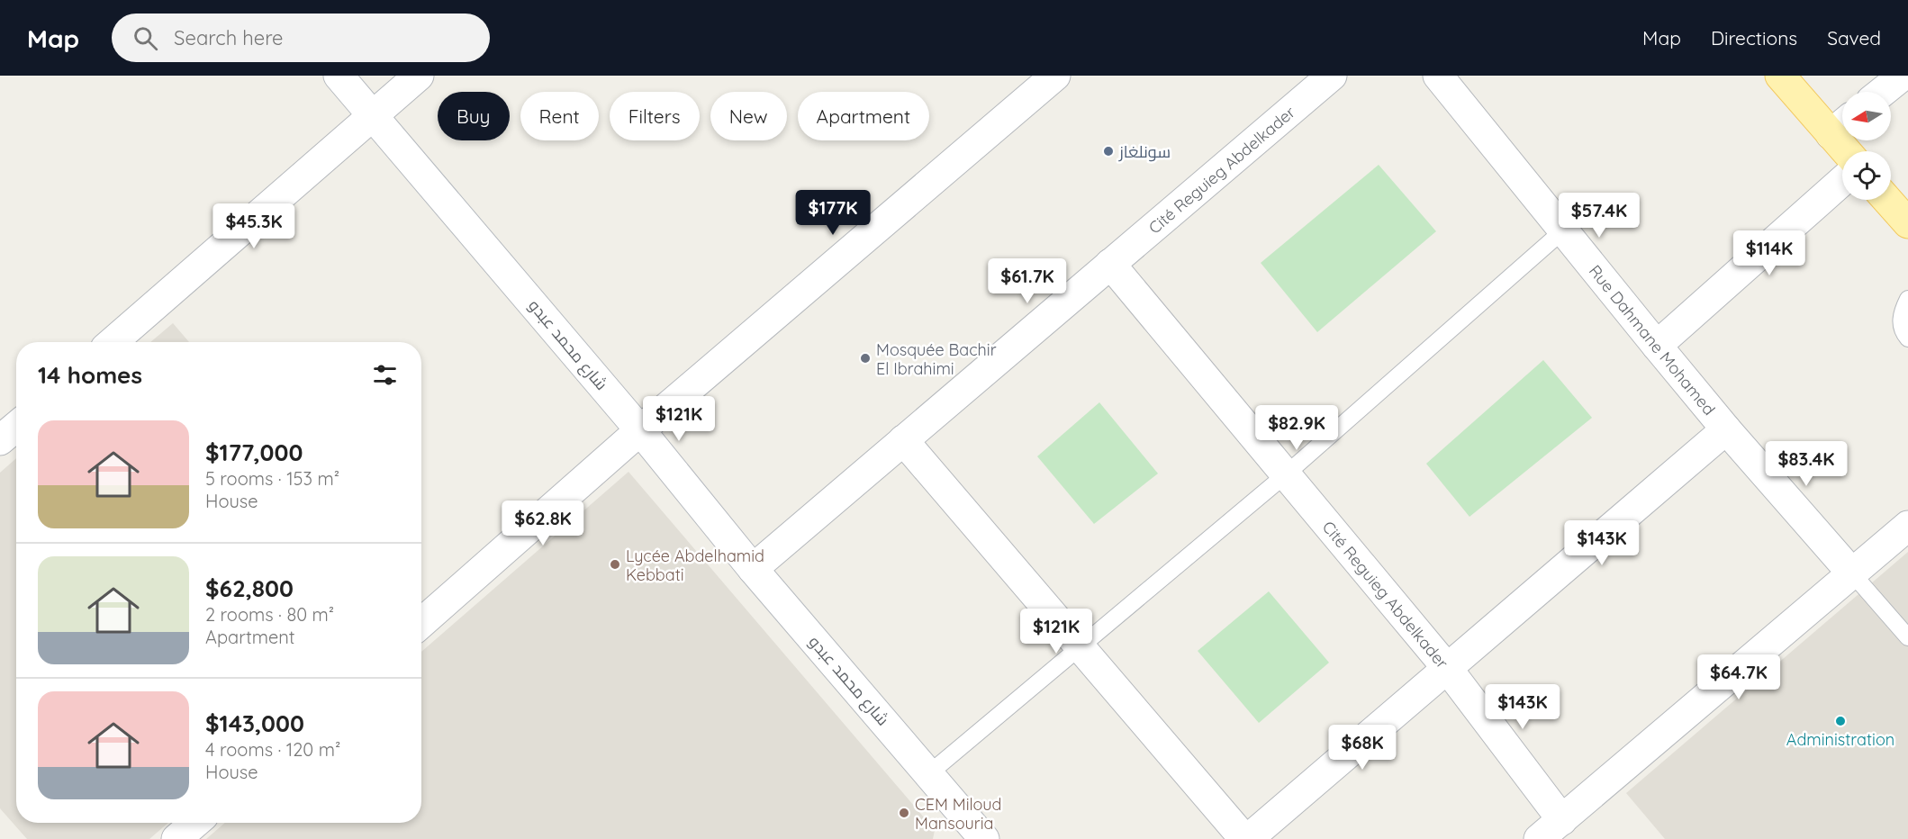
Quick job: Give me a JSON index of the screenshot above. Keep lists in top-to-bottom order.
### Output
{
  "streets": {
    "street": ["Cité Reguieg Abdelkader", "Rue Dahmane Mohamed", "شارع محمد عبدو"]
  },
  "crossings": [
    ["Cité Reguieg Abdelkader", "Rue Dahmane Mohamed"],
    ["Cité Reguieg Abdelkader", "شارع محمد عبدو"]
  ],
  "places": [
    "سونلغاز",
    "Mosquée Bachir El Ibrahimi",
    "Lycée Abdelhamid Kebbati",
    "Administration",
    "CEM Miloud Mansouria"
  ],
  "north": "left",
  "page": {
    "header": "Map",
    "search": "Search here",
    "nav": ["Map", "Directions", "Saved"],
    "chip": [
      "Buy",
      "Rent",
      "Filters",
      "New",
      "Apartment"
    ],
    "price": [
      "$177K",
      "$57.4K",
      "$45.3K",
      "$114K",
      "$61.7K",
      "$121K",
      "$82.9K",
      "$83.4K",
      "$62.8K",
      "$143K",
      "$121K",
      "$64.7K",
      "$143K",
      "$68K"
    ],
    "heading": "14 homes",
    "list": [
      {
        "name": "$177,000",
        "note": "5 rooms · 153 m² · House"
      },
      {
        "name": "$62,800",
        "note": "2 rooms · 80 m² · Apartment"
      },
      {
        "name": "$143,000",
        "note": "4 rooms · 120 m² · House"
      }
    ]
  }
}
